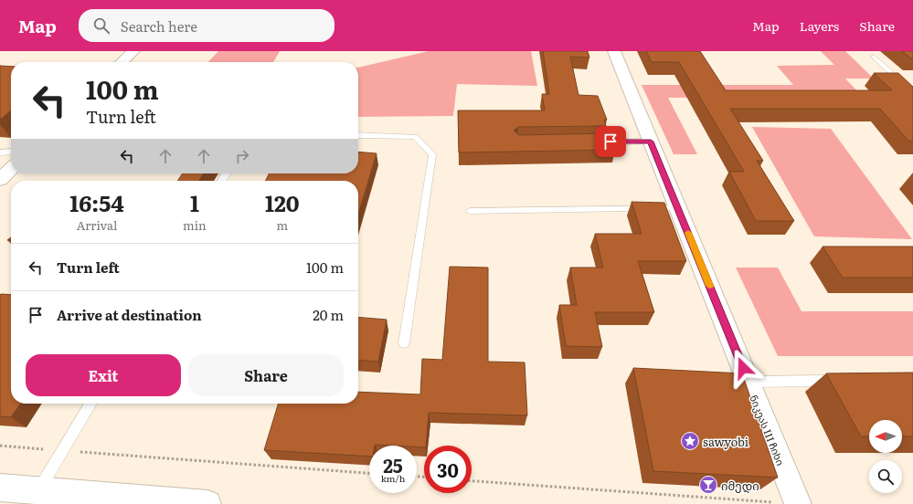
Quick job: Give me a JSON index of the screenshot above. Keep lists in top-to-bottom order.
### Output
{
  "streets": {
    "street": ["ნიკეას III ჩიხი"]
  },
  "places": {
    "place": ["sawyobi"],
    "bar": ["იმედი"]
  },
  "north": "left",
  "page": {
    "header": "Map",
    "search": "Search here",
    "nav": ["Map", "Layers", "Share"],
    "turn": ["100 m", "Turn left"],
    "eta": [
      "16:54",
      "Arrival",
      "1",
      "min",
      "120",
      "m"
    ],
    "list": [
      {
        "name": "Turn left",
        "value": "100 m"
      },
      {
        "name": "Arrive at destination",
        "value": "20 m"
      }
    ],
    "buttons": ["Exit", "Share"],
    "speed": "25 km/h",
    "limit": "30"
  }
}
